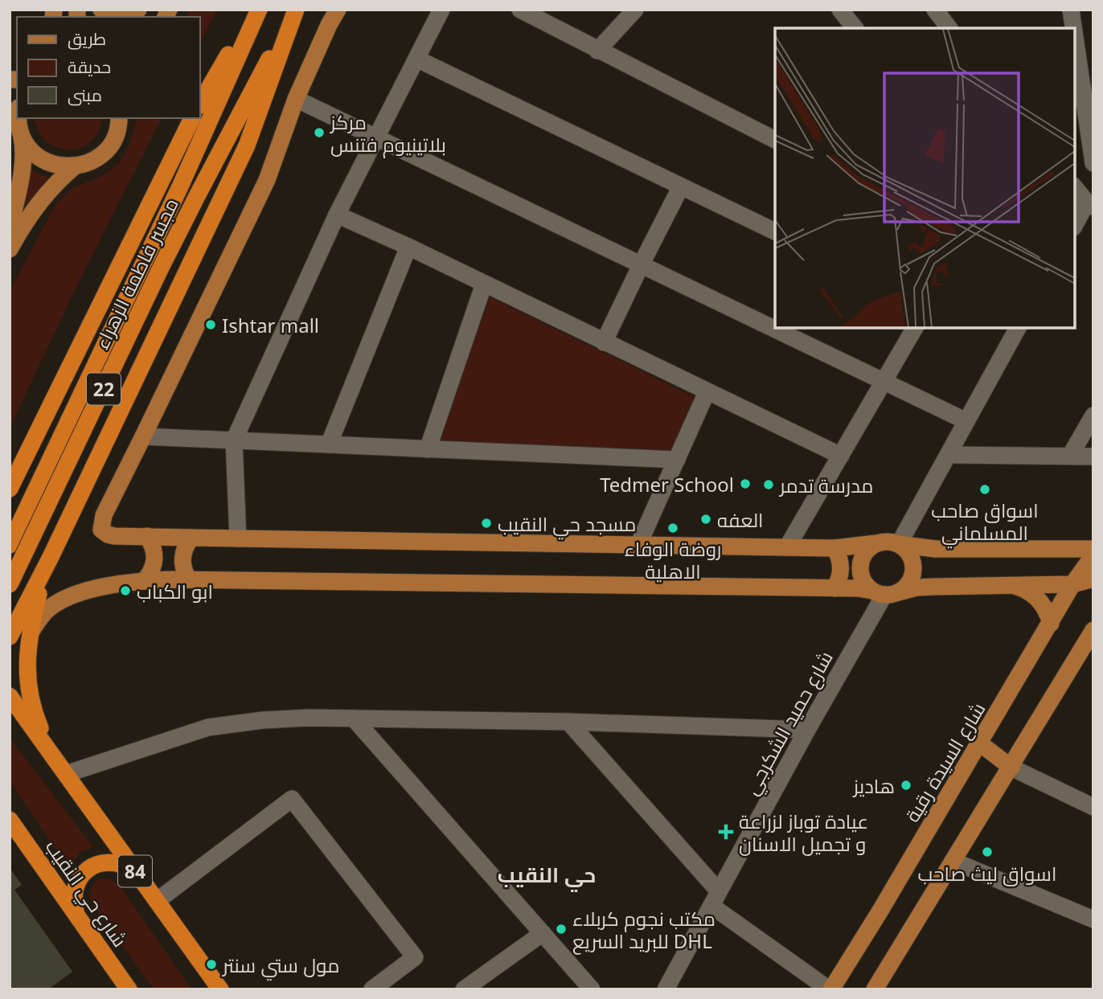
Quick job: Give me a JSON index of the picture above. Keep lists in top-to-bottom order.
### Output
{
  "streets": {
    "highway": [
      "مجسر فاطمة الزهراء",
      "22",
      "84",
      "شارع حي النقيب"
    ],
    "main road": ["شارع السيدة رقية"],
    "street": ["شارع حميد الشكرجي"]
  },
  "districts": ["حي النقيب"],
  "places": {
    "other": [
      "مركز بلاتينيوم فتنس",
      "Ishtar mall",
      "Tedmer School",
      "مدرسة تدمر",
      "اسواق صاحب المسلماني",
      "العفه",
      "مسجد حي النقيب",
      "روضة الوفاء الاهلية",
      "ابو الكباب",
      "هاديز",
      "اسواق ليث صاحب",
      "مكتب نجوم كربلاء للبريد السريع DHL",
      "مول ستي سنتر"
    ],
    "health": ["عيادة توباز لزراعة و تجميل الاسنان"]
  },
  "legend": ["طريق", "حديقة", "مبنى"]
}
